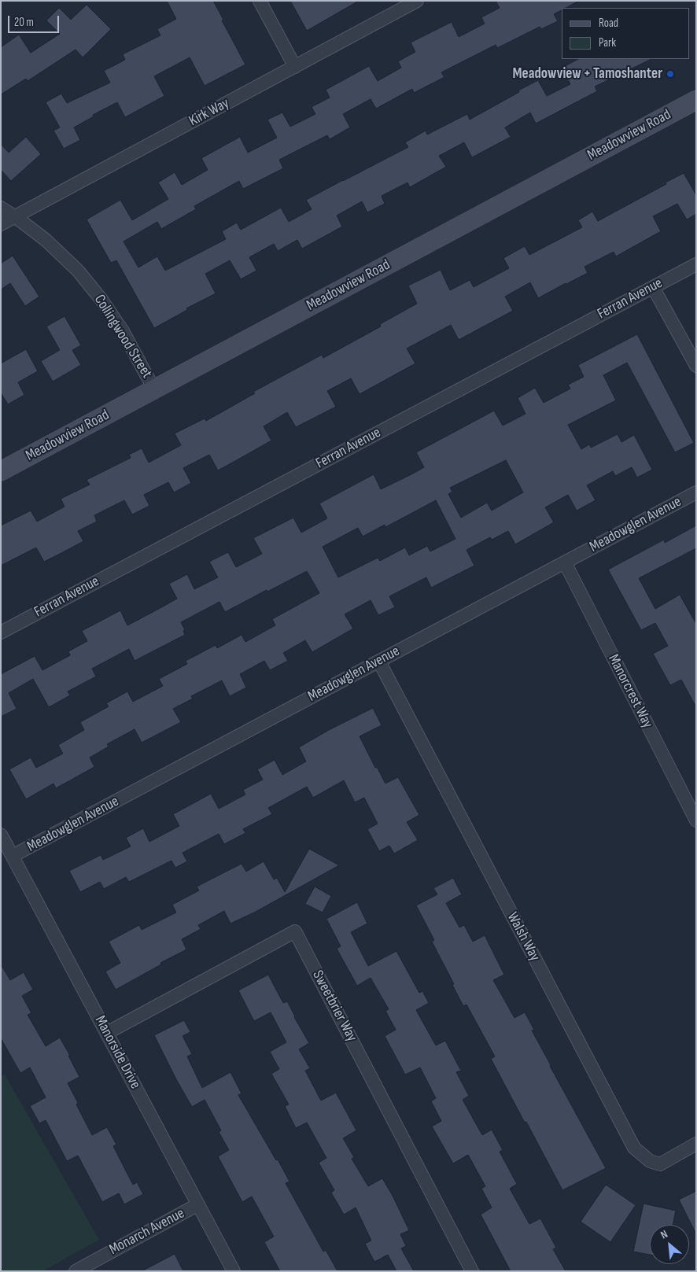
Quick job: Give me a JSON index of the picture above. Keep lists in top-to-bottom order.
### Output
{
  "streets": {
    "main road": ["Meadowview Road"],
    "street": [
      "Kirk Way",
      "Ferran Avenue",
      "Collingwood Street",
      "Meadowglen Avenue",
      "Manorcrest Way",
      "Walsh Way",
      "Sweetbrier Way",
      "Manorside Drive",
      "Monarch Avenue"
    ]
  },
  "crossings": [
    ["Kirk Way", "Collingwood Street"],
    ["Meadowview Road", "Collingwood Street"],
    ["Meadowglen Avenue", "Manorcrest Way"],
    ["Meadowglen Avenue", "Walsh Way"],
    ["Meadowglen Avenue", "Manorside Drive"],
    ["Sweetbrier Way", "Manorside Drive"],
    ["Manorside Drive", "Monarch Avenue"]
  ],
  "places": ["Meadowview + Tamoshanter"],
  "legend": ["Road", "Park"],
  "scale_bar": "20 m",
  "north": "top left"
}
